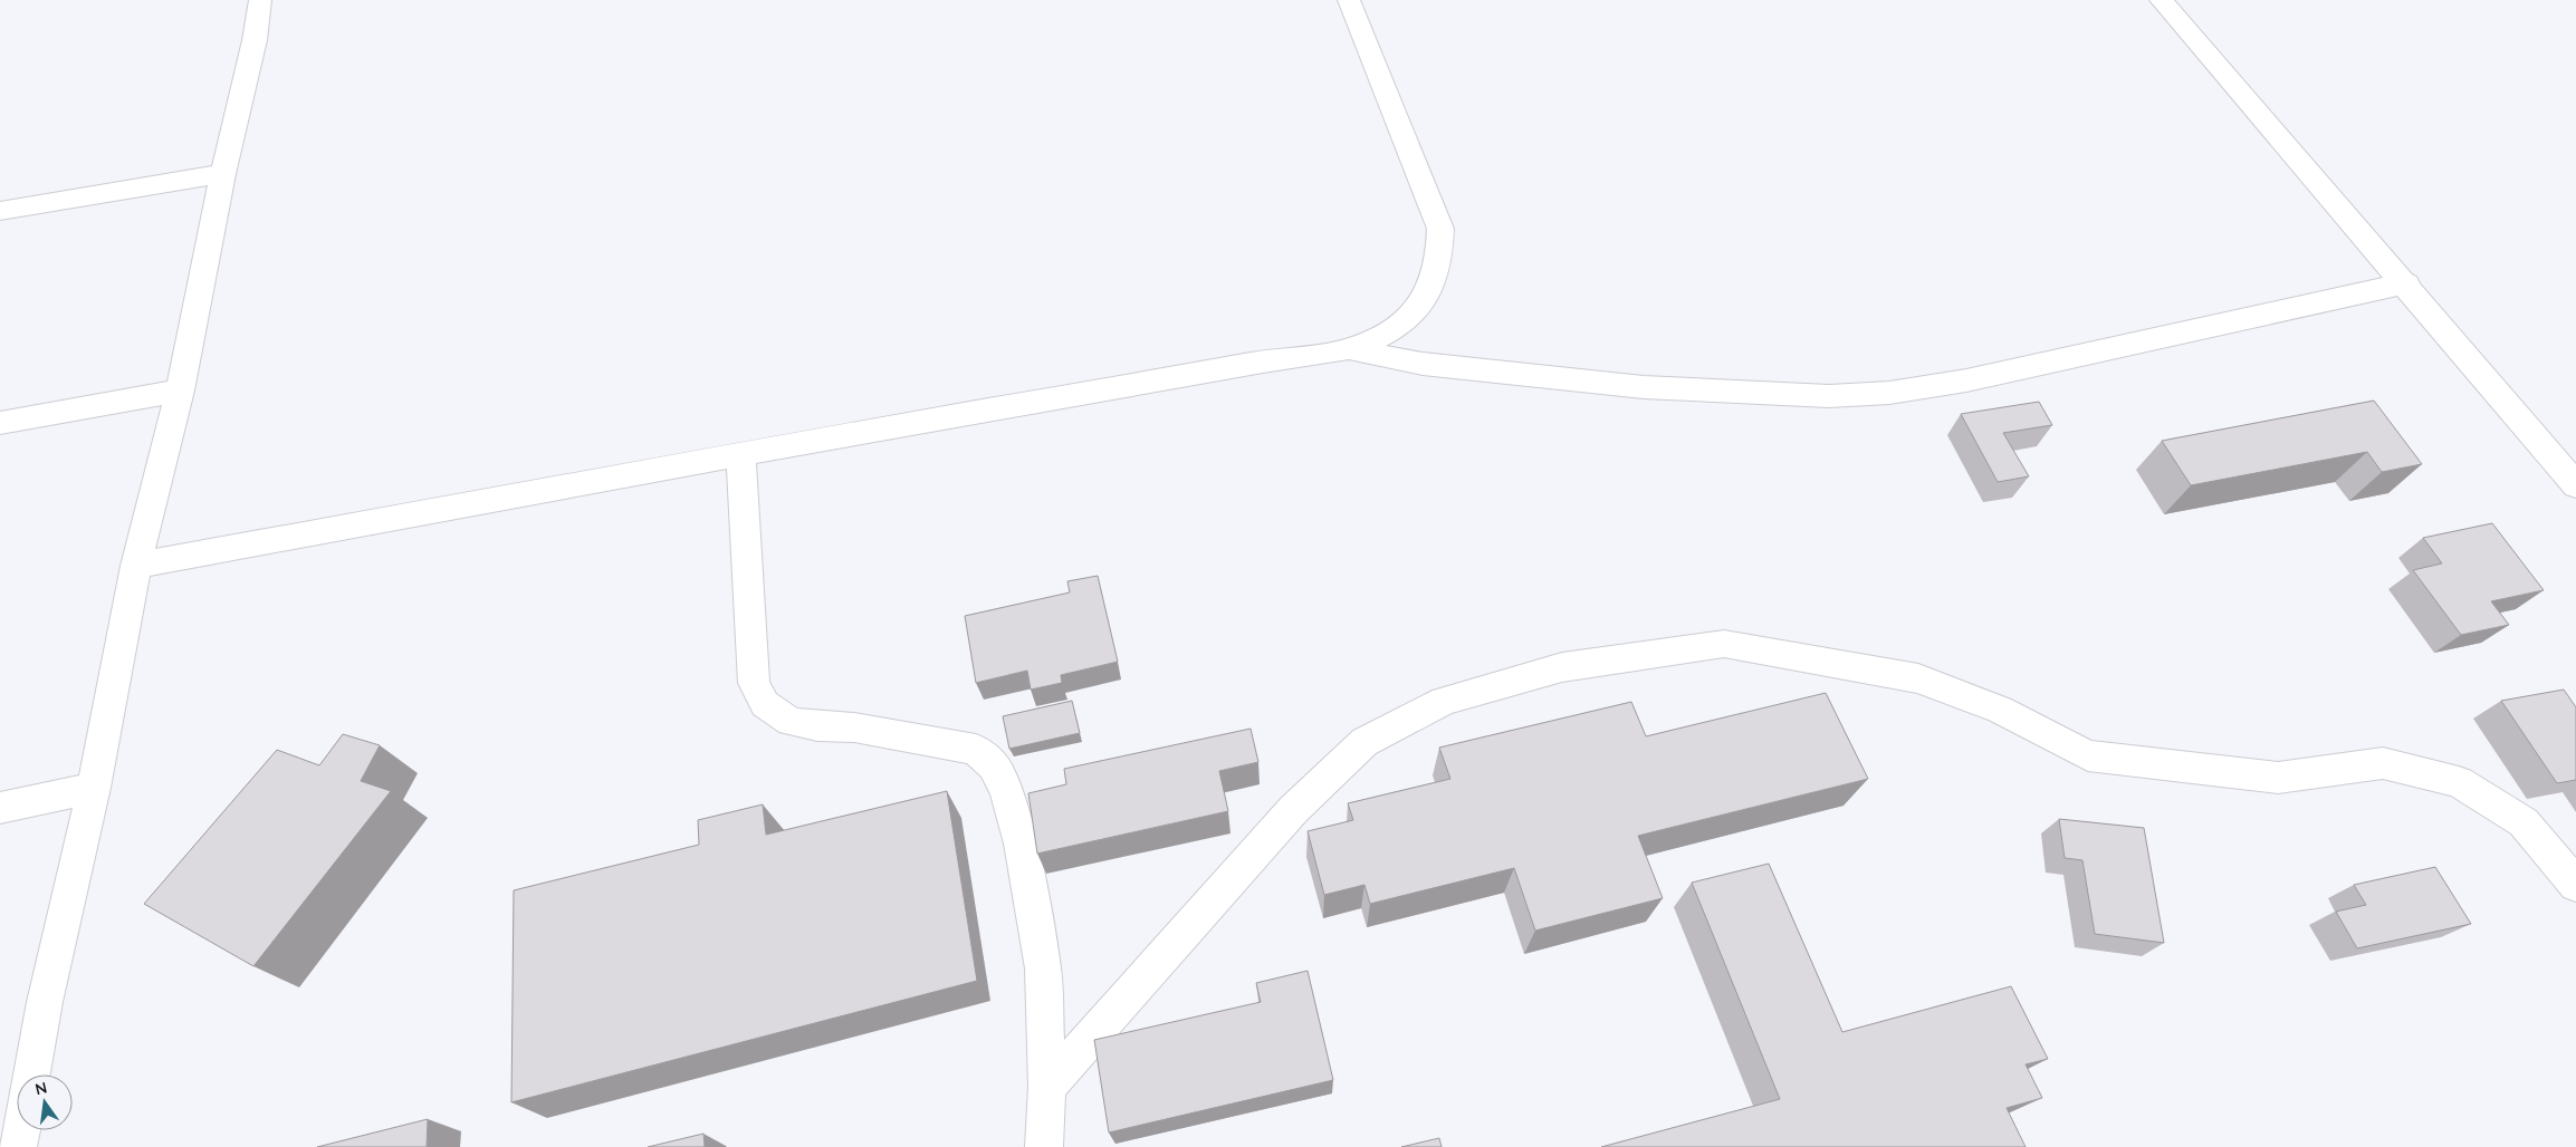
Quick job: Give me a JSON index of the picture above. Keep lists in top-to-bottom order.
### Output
{
  "north": "top"
}
